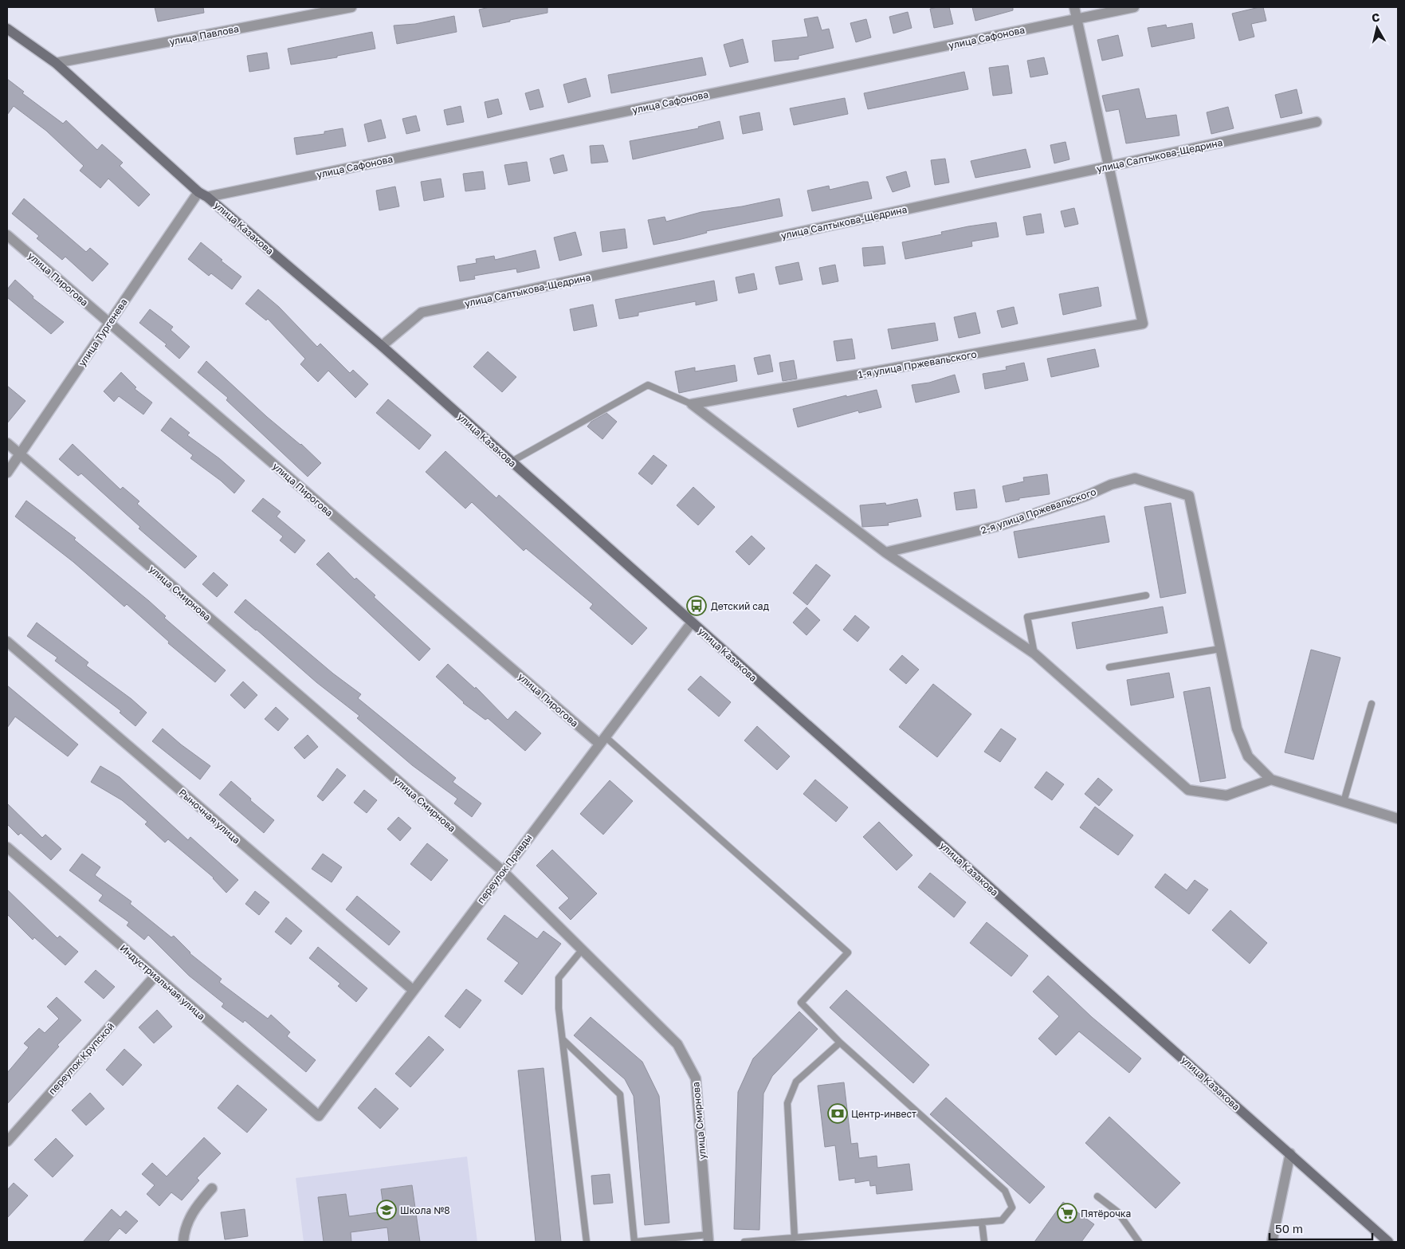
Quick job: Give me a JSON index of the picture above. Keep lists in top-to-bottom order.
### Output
{
  "streets": {
    "main road": ["улица Казакова"],
    "street": [
      "улица Павлова",
      "улица Сафонова",
      "улица Салтыкова-Щедрина",
      "улица Пирогова",
      "улица Тургенева",
      "1-я улица Пржевальского",
      "2-я улица Пржевальского",
      "улица Смирнова",
      "Рыночная улица",
      "переулок Правды",
      "Индустриальная улица",
      "переулок Крупской"
    ]
  },
  "crossings": [
    ["улица Павлова", "улица Казакова"],
    ["улица Сафонова", "улица Казакова"],
    ["улица Сафонова", "улица Тургенева"],
    ["улица Салтыкова-Щедрина", "улица Казакова"],
    ["улица Салтыкова-Щедрина", "1-я улица Пржевальского"],
    ["улица Казакова", "улица Тургенева"],
    ["улица Казакова", "переулок Правды"],
    ["улица Пирогова", "улица Тургенева"],
    ["улица Пирогова", "переулок Правды"],
    ["улица Тургенева", "улица Смирнова"],
    ["улица Смирнова", "переулок Правды"],
    ["Рыночная улица", "переулок Правды"],
    ["переулок Правды", "Индустриальная улица"],
    ["Индустриальная улица", "переулок Крупской"]
  ],
  "places": {
    "bus stop": ["Детский сад"],
    "bank": ["Центр-инвест"],
    "school or university": ["Школа №8"],
    "supermarket": ["Пятёрочка"]
  },
  "scale_bar": "50 m",
  "north": "top"
}
